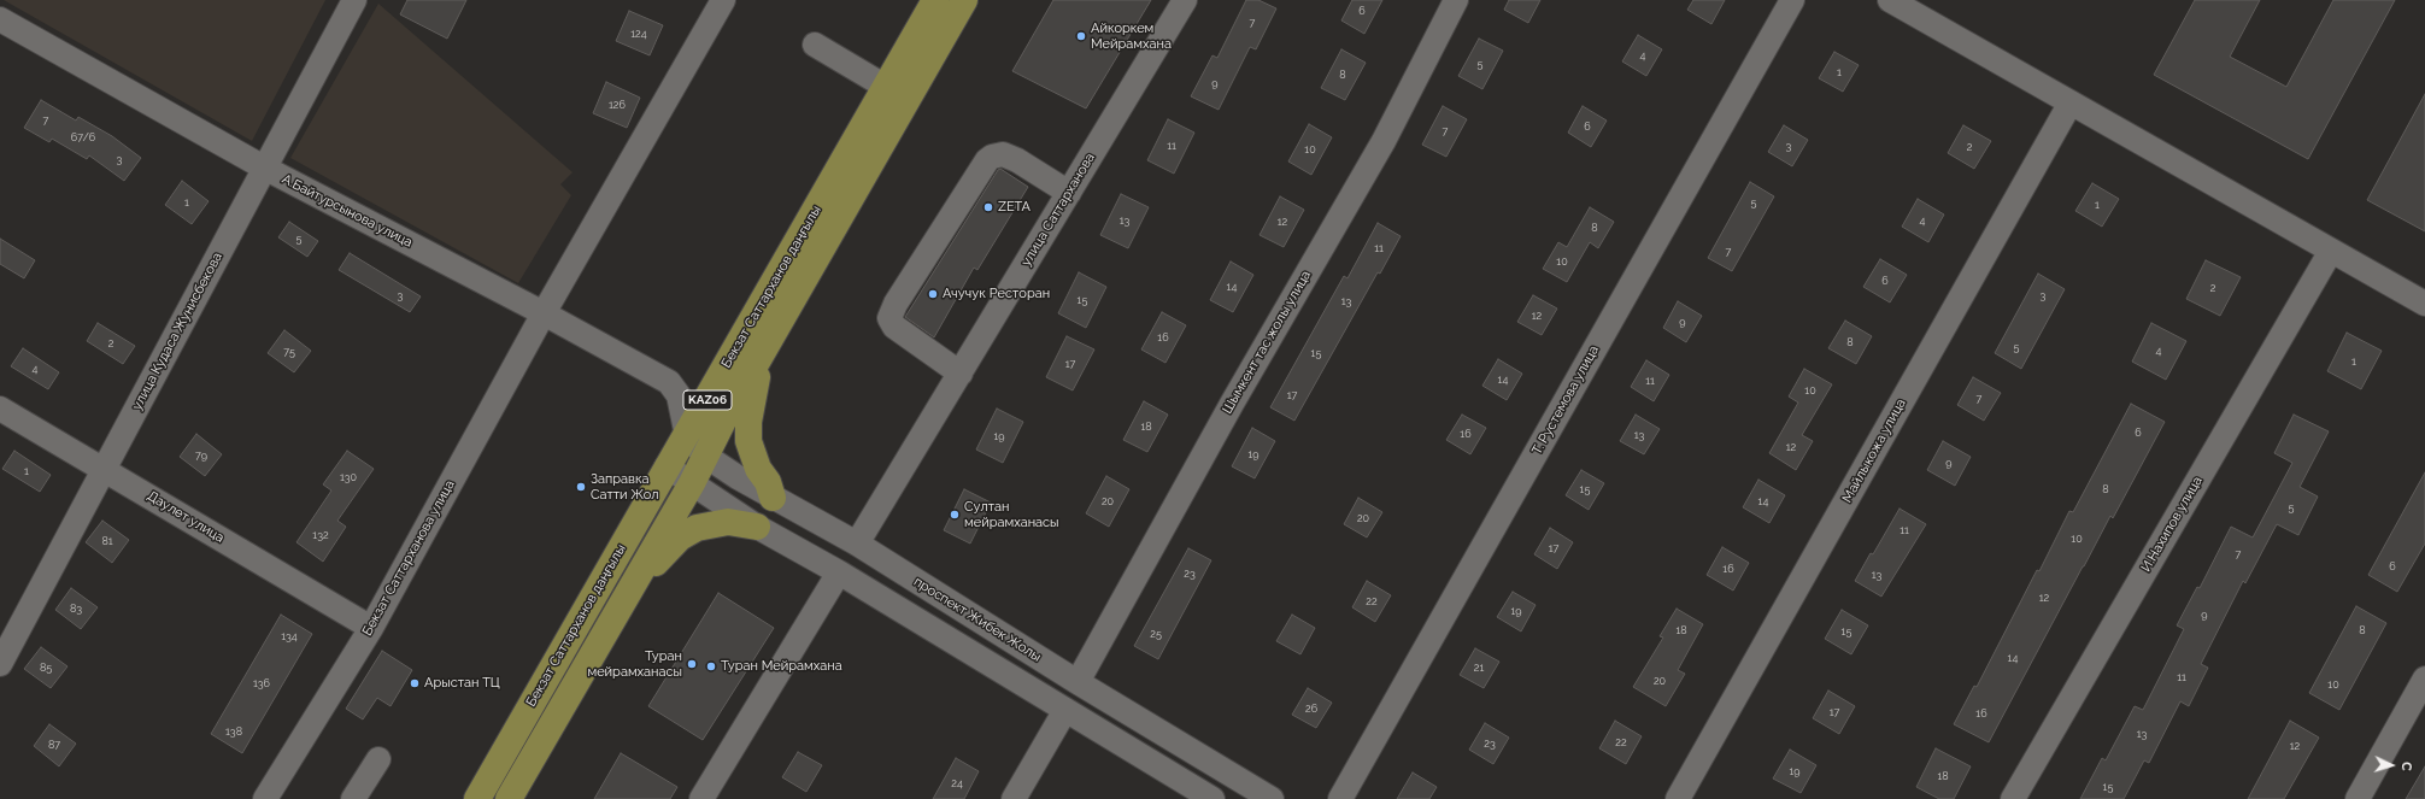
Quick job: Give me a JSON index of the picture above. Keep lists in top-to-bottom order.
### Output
{
  "streets": {
    "main road": ["Бекзат Саттарханов даңғылы", "KАZ06"],
    "street": [
      "улица Саттарханова",
      "А.Байтурсынова улица",
      "улица Кудаса Жунисбекова",
      "Шымкент тас жолы улица",
      "Т. Рустемова улица",
      "Майлыкожа улица",
      "Даулет улица",
      "И.Нахипов улица",
      "Бекзат Саттарханова улица",
      "проспект Жибек Жолы"
    ]
  },
  "crossings": [
    ["улица Саттарханова", "проспект Жибек Жолы"],
    ["А.Байтурсынова улица", "Бекзат Саттарханов даңғылы"],
    ["А.Байтурсынова улица", "улица Кудаса Жунисбекова"],
    ["А.Байтурсынова улица", "Бекзат Саттарханова улица"],
    ["А.Байтурсынова улица", "проспект Жибек Жолы"],
    ["Бекзат Саттарханов даңғылы", "проспект Жибек Жолы"],
    ["улица Кудаса Жунисбекова", "Даулет улица"],
    ["Шымкент тас жолы улица", "проспект Жибек Жолы"],
    ["Даулет улица", "Бекзат Саттарханова улица"]
  ],
  "places": [
    "Айкоркем Мейрамхана",
    "ZETA",
    "Ачучук Ресторан",
    "Заправка Сатти Жол",
    "Султан мейрамханасы",
    "Туран мейрамханасы",
    "Туран Мейрамхана",
    "Арыстан ТЦ"
  ],
  "house_numbers": [
    "6",
    "7",
    "124",
    "4",
    "5",
    "1",
    "8",
    "9",
    "126",
    "7",
    "6",
    "7",
    "67/6",
    "11",
    "3",
    "2",
    "10",
    "3",
    "1",
    "5",
    "1",
    "13",
    "4",
    "12",
    "8",
    "5",
    "11",
    "7",
    "10",
    "6",
    "14",
    "2",
    "3",
    "3",
    "15",
    "13",
    "12",
    "9",
    "16",
    "8",
    "2",
    "5",
    "4",
    "75",
    "15",
    "1",
    "17",
    "4",
    "14",
    "11",
    "10",
    "17",
    "7",
    "18",
    "6",
    "16",
    "13",
    "19",
    "12",
    "19",
    "79",
    "9",
    "1",
    "130",
    "15",
    "8",
    "20",
    "14",
    "5",
    "20",
    "11",
    "132",
    "10",
    "81",
    "17",
    "7",
    "6",
    "16",
    "23",
    "13",
    "12",
    "22",
    "83",
    "19",
    "9",
    "18",
    "8",
    "15",
    "25",
    "134",
    "14",
    "85",
    "21",
    "11",
    "20",
    "136",
    "10",
    "26",
    "17",
    "16",
    "138",
    "13",
    "22",
    "23",
    "87",
    "12",
    "19",
    "18",
    "24",
    "15"
  ],
  "north": "right"
}
